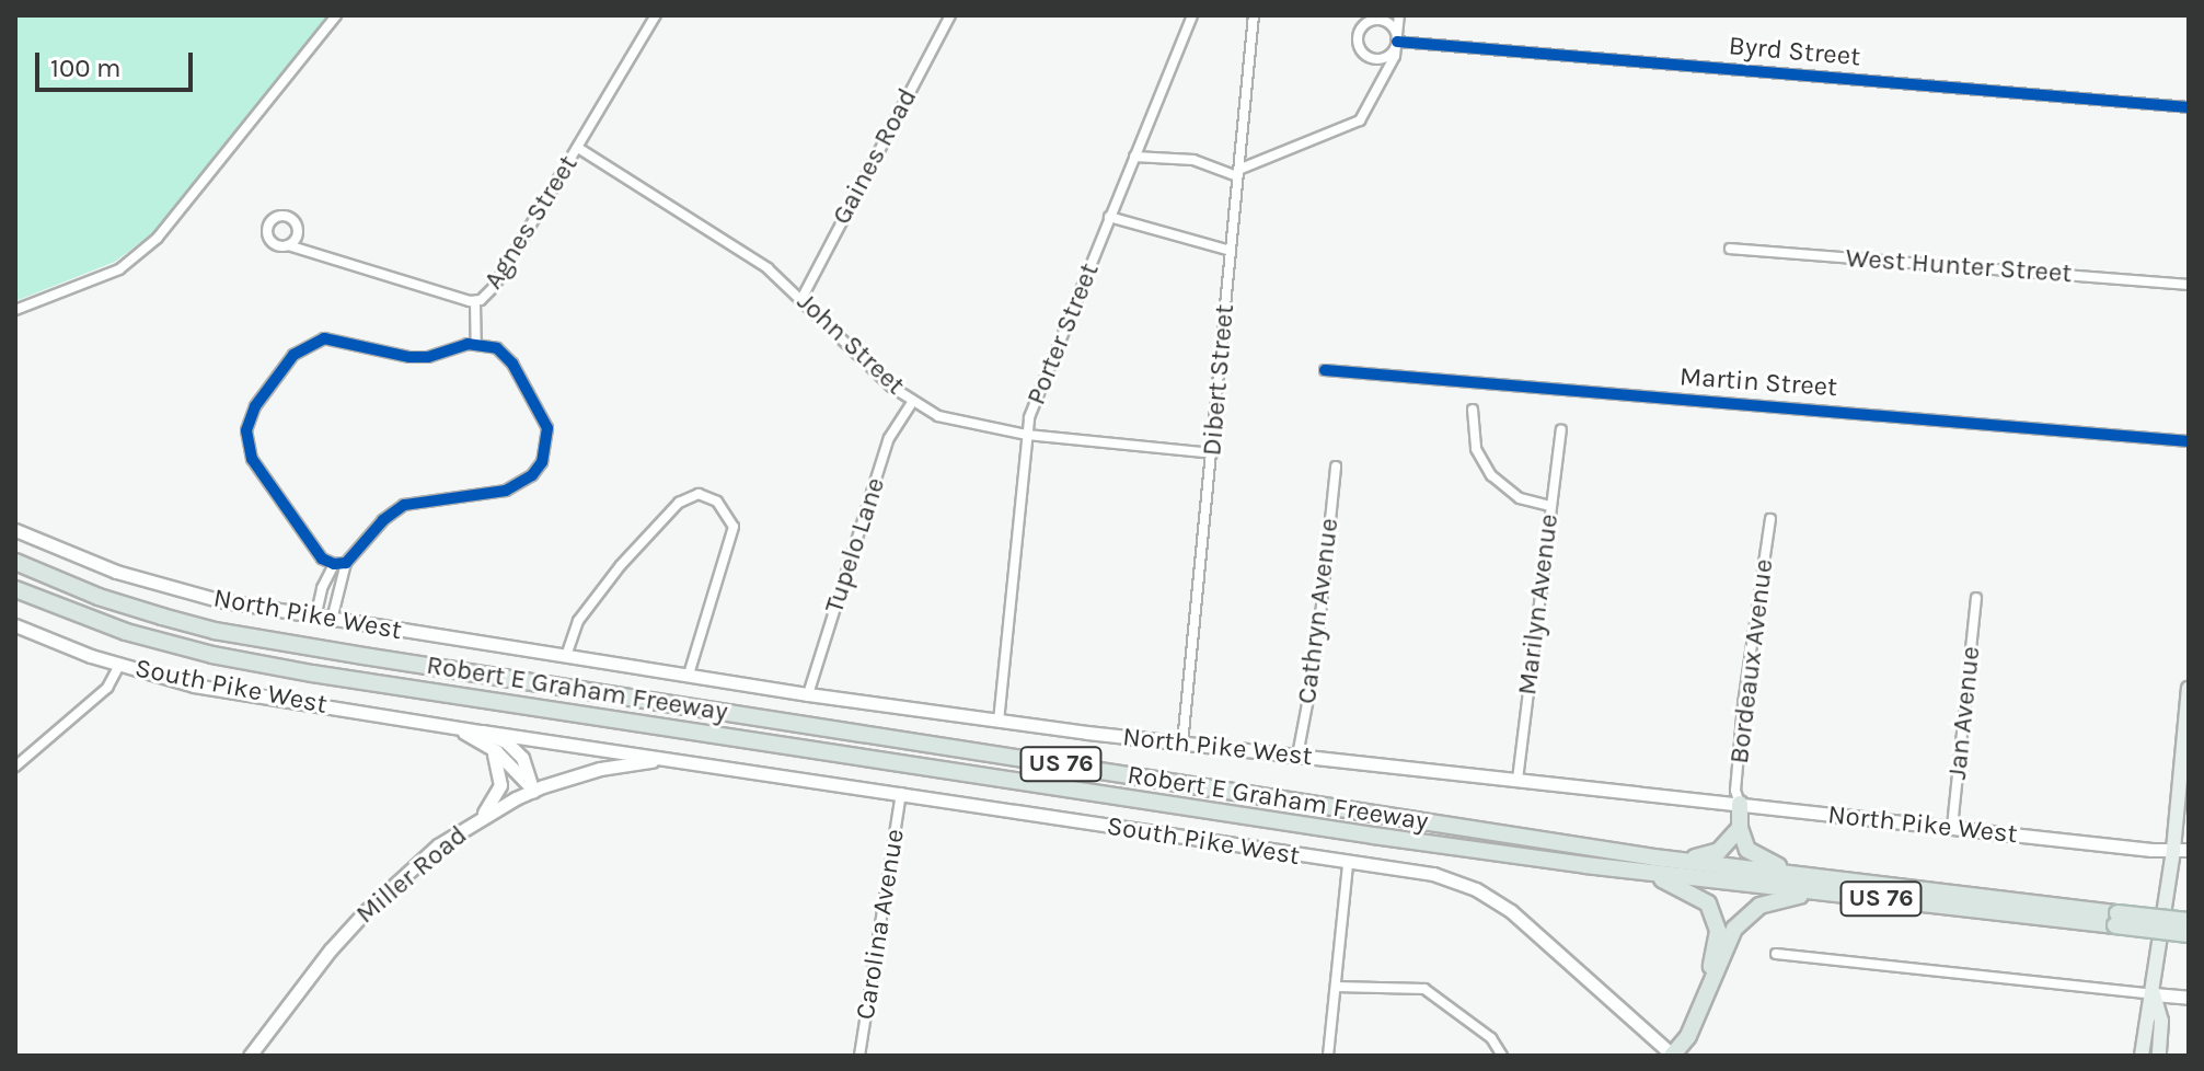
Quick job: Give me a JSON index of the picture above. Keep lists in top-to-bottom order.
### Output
{
  "streets": {
    "highway": ["Robert E Graham Freeway", "US 76"],
    "main road": ["North Pike West", "South Pike West", "Miller Road"],
    "street": [
      "Byrd Street",
      "Gaines Road",
      "Agnes Street",
      "West Hunter Street",
      "Porter Street",
      "John Street",
      "Dibert Street",
      "Martin Street",
      "Tupelo Lane",
      "Marilyn Avenue",
      "Cathryn Avenue",
      "Bordeaux Avenue",
      "Jan Avenue",
      "Carolina Avenue"
    ]
  },
  "crossings": [
    ["Gaines Road", "John Street"],
    ["Agnes Street", "John Street"],
    ["Porter Street", "John Street"],
    ["Porter Street", "North Pike West"],
    ["John Street", "Dibert Street"],
    ["John Street", "Tupelo Lane"],
    ["Dibert Street", "North Pike West"],
    ["Tupelo Lane", "North Pike West"],
    ["Marilyn Avenue", "North Pike West"],
    ["Cathryn Avenue", "North Pike West"],
    ["North Pike West", "Bordeaux Avenue"],
    ["North Pike West", "Jan Avenue"],
    ["South Pike West", "Miller Road"],
    ["South Pike West", "Carolina Avenue"]
  ],
  "scale_bar": "100 m"
}
